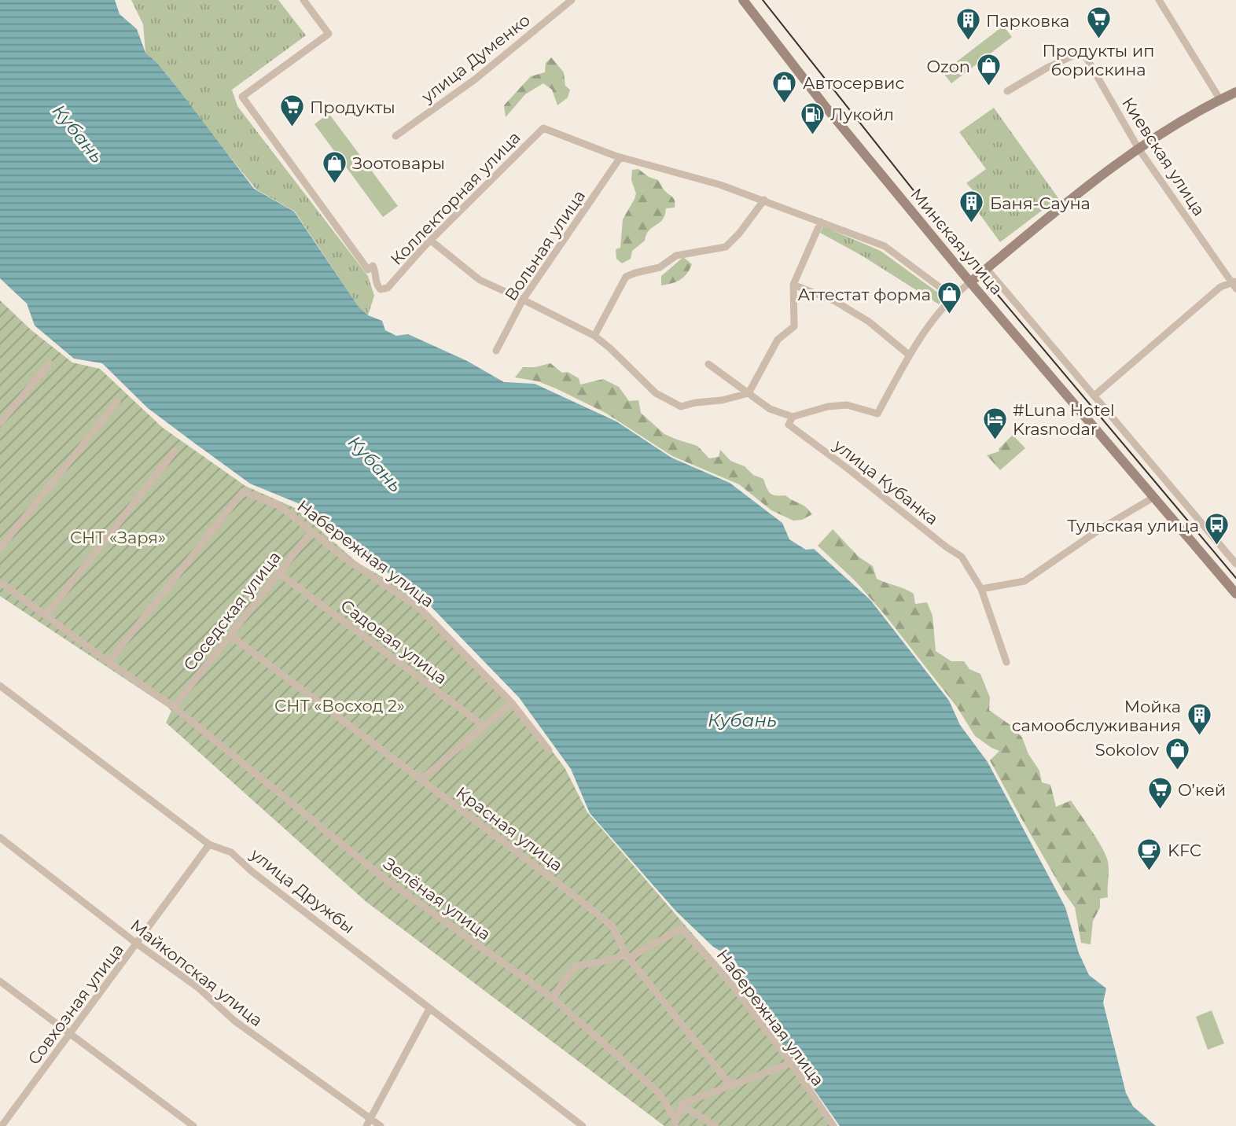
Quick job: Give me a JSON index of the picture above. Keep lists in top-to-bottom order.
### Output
{
  "streets": {
    "main road": ["Минская улица"],
    "street": [
      "улица Думенко",
      "Киевская улица",
      "Коллекторная улица",
      "Вольная улица",
      "улица Кубанка",
      "Набережная улица",
      "Соседская улица",
      "Садовая улица",
      "Красная улица",
      "улица Дружбы",
      "Зелёная улица",
      "Майкопская улица",
      "Совхозная улица"
    ]
  },
  "crossings": [
    ["Коллекторная улица", "Вольная улица"],
    ["Набережная улица", "Соседская улица"],
    ["Набережная улица", "Красная улица"],
    ["Набережная улица", "Зелёная улица"],
    ["Соседская улица", "Садовая улица"],
    ["Соседская улица", "Красная улица"],
    ["Соседская улица", "Зелёная улица"],
    ["улица Дружбы", "Совхозная улица"],
    ["Майкопская улица", "Совхозная улица"]
  ],
  "water": ["Кубань"],
  "parks": ["СНТ «Заря»", "СНТ «Восход 2»"],
  "places": {
    "supermarket": ["Продукты ип борискина", "Продукты", "О’кей"],
    "building": ["Парковка", "Баня-Сауна", "Мойка самообслуживания"],
    "shop": [
      "Ozon",
      "Автосервис",
      "Зоотовары",
      "Аттестат форма",
      "Sokolov"
    ],
    "fuel station": ["Лукойл"],
    "hotel": ["#Luna Hotel Krasnodar"],
    "bus stop": ["Тульская улица"],
    "cafe": ["KFC"]
  }
}
